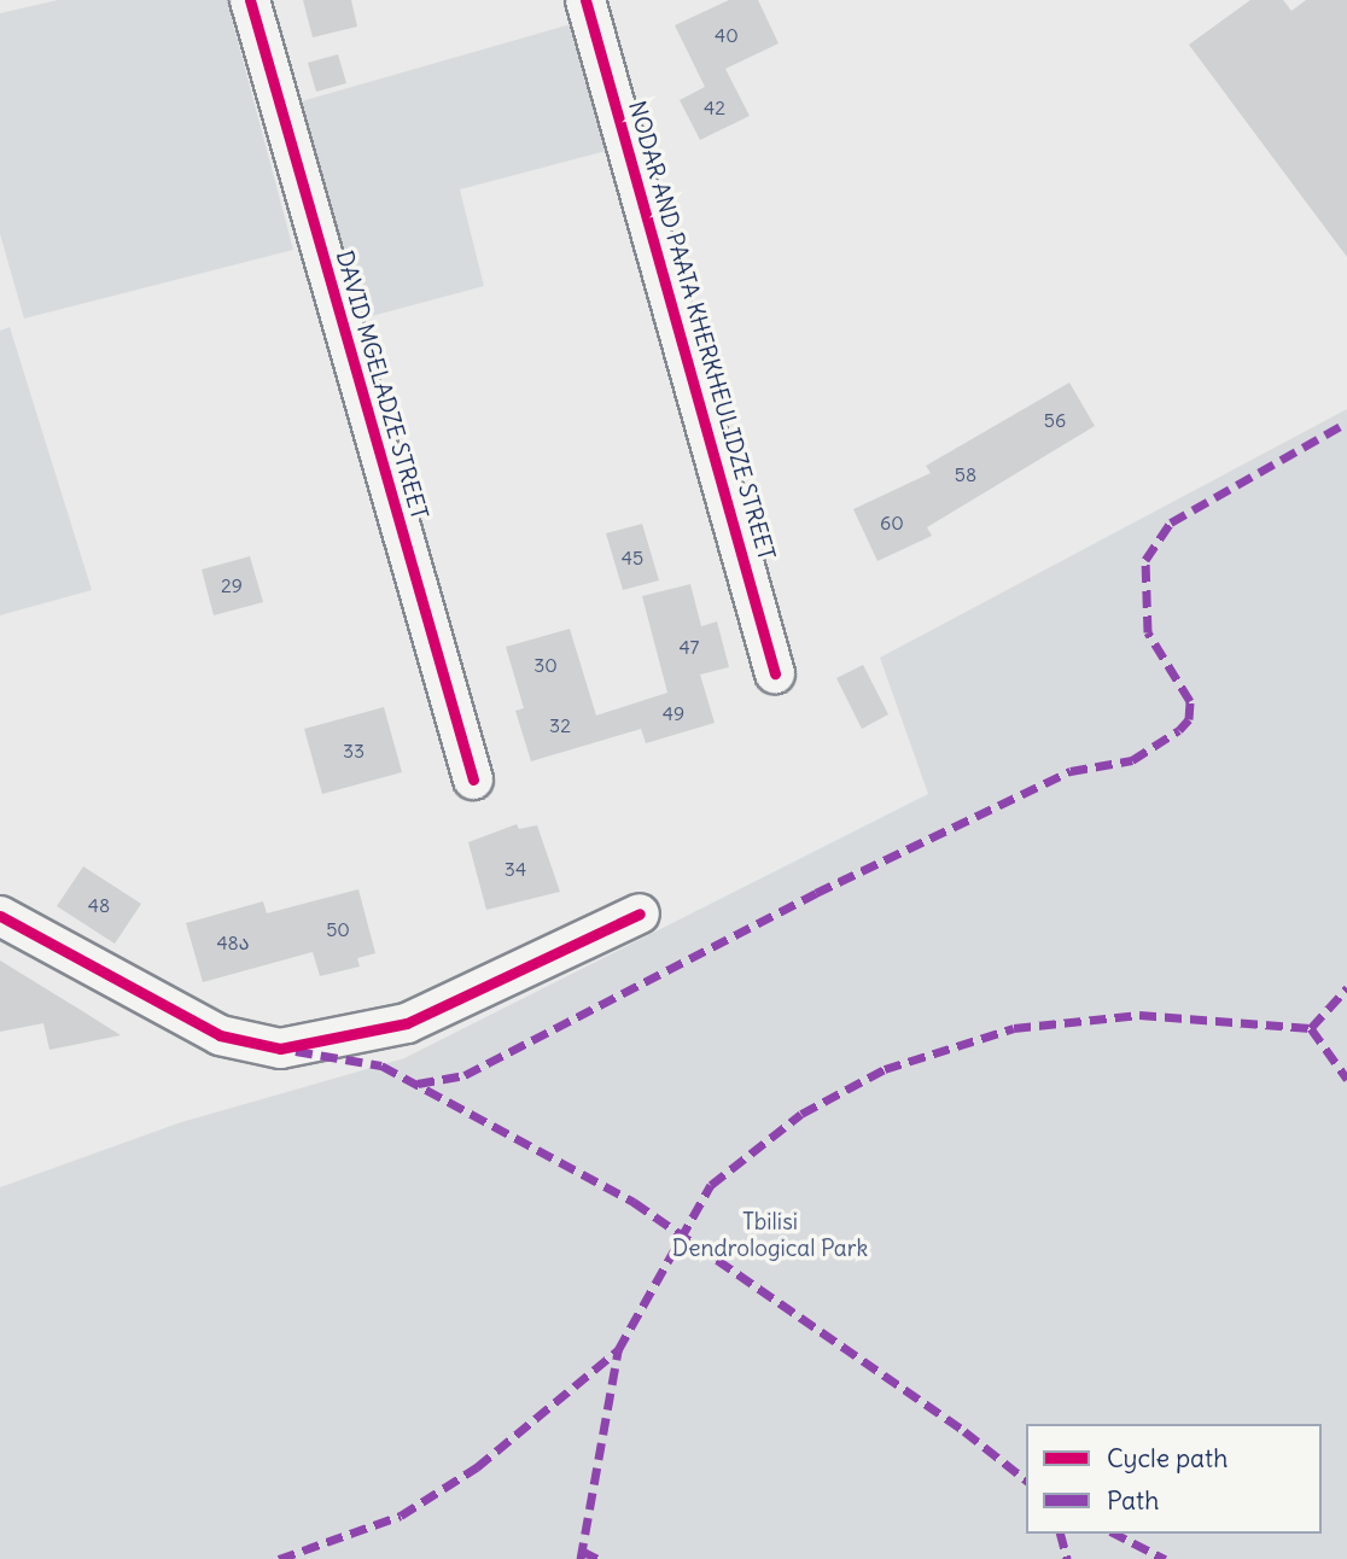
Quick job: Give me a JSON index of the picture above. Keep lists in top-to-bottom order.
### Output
{
  "streets": {
    "street": ["NODAR AND PAATA KHERKHEULIDZE STREET", "DAVID MGELADZE STREET"]
  },
  "parks": ["Tbilisi Dendrological Park"],
  "house_numbers": [
    "40",
    "42",
    "56",
    "58",
    "60",
    "45",
    "29",
    "47",
    "30",
    "49",
    "32",
    "33",
    "34",
    "48",
    "50",
    "48ა"
  ],
  "legend": ["Cycle path", "Path"]
}
